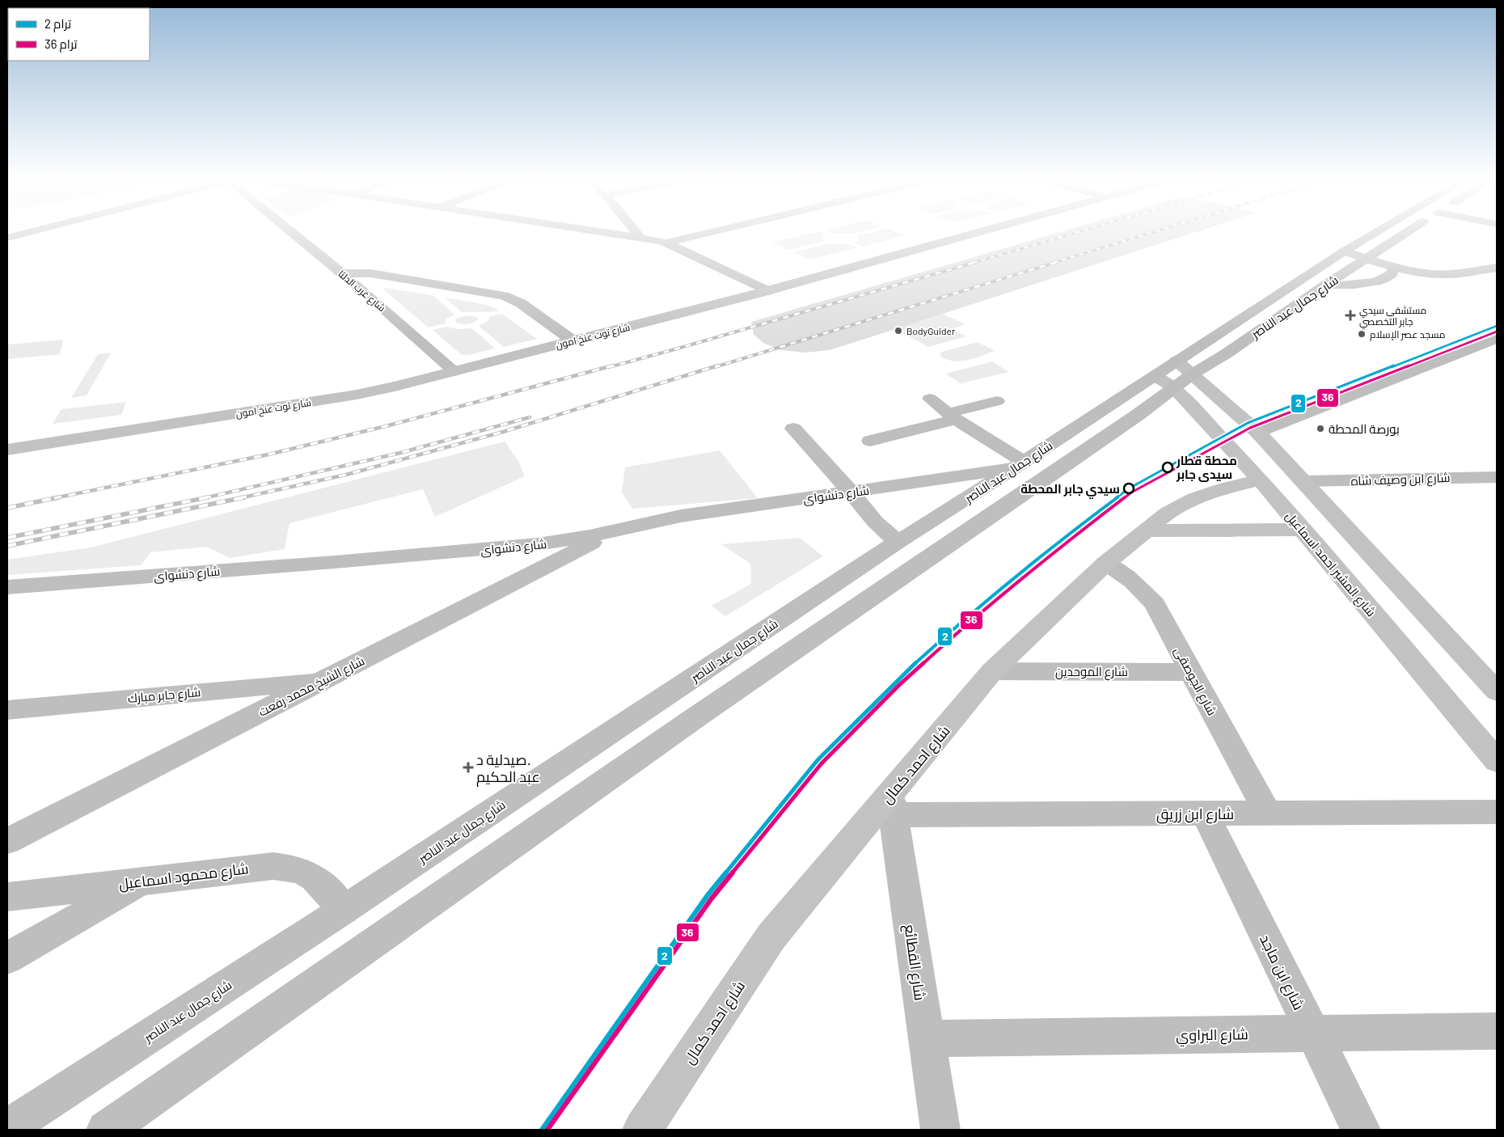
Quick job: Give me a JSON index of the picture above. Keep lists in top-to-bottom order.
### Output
{
  "streets": {
    "main road": ["شارع توت عنخ امون", "شارع المشير احمد اسماعيل", "شارع احمد كمال"],
    "street": [
      "شارع غرب الدلتا",
      "شارع جمال عبد الناصر",
      "شارع ابن وصيف شاه",
      "شارع دنشواى",
      "شارع الموحدين",
      "شارع الجوصقى",
      "شارع الشيخ محمد رفعت",
      "شارع جابر مبارك",
      "شارع ابن زريق",
      "شارع محمود اسماعيل",
      "شارع القطائع",
      "شارع ابن ماجد",
      "شارع البراوي"
    ]
  },
  "crossings": [
    ["شارع غرب الدلتا", "شارع توت عنخ امون"],
    ["شارع جمال عبد الناصر", "شارع دنشواى"],
    ["شارع جمال عبد الناصر", "شارع المشير احمد اسماعيل"],
    ["شارع جمال عبد الناصر", "شارع محمود اسماعيل"],
    ["شارع دنشواى", "شارع الشيخ محمد رفعت"],
    ["شارع المشير احمد اسماعيل", "شارع احمد كمال"],
    ["شارع الموحدين", "شارع الجوصقى"],
    ["شارع الموحدين", "شارع احمد كمال"],
    ["شارع الجوصقى", "شارع احمد كمال"],
    ["شارع الجوصقى", "شارع ابن زريق"],
    ["شارع الشيخ محمد رفعت", "شارع جابر مبارك"],
    ["شارع احمد كمال", "شارع ابن زريق"],
    ["شارع احمد كمال", "شارع القطائع"],
    ["شارع ابن زريق", "شارع القطائع"],
    ["شارع ابن زريق", "شارع ابن ماجد"],
    ["شارع القطائع", "شارع البراوي"],
    ["شارع ابن ماجد", "شارع البراوي"]
  ],
  "places": {
    "health": ["مستشفى سيدي جابر التخصصي", "صيدلية د. عبد الحكيم"],
    "other": [
      "BodyGuider",
      "مسجد عصر الإسلام",
      "بورصة المحطة",
      "محطة قطار سيدى جابر",
      "سيدي جابر المحطة"
    ]
  },
  "lines": ["tram line 2", "tram line 36"],
  "legend": ["ترام 2", "ترام 36"]
}
